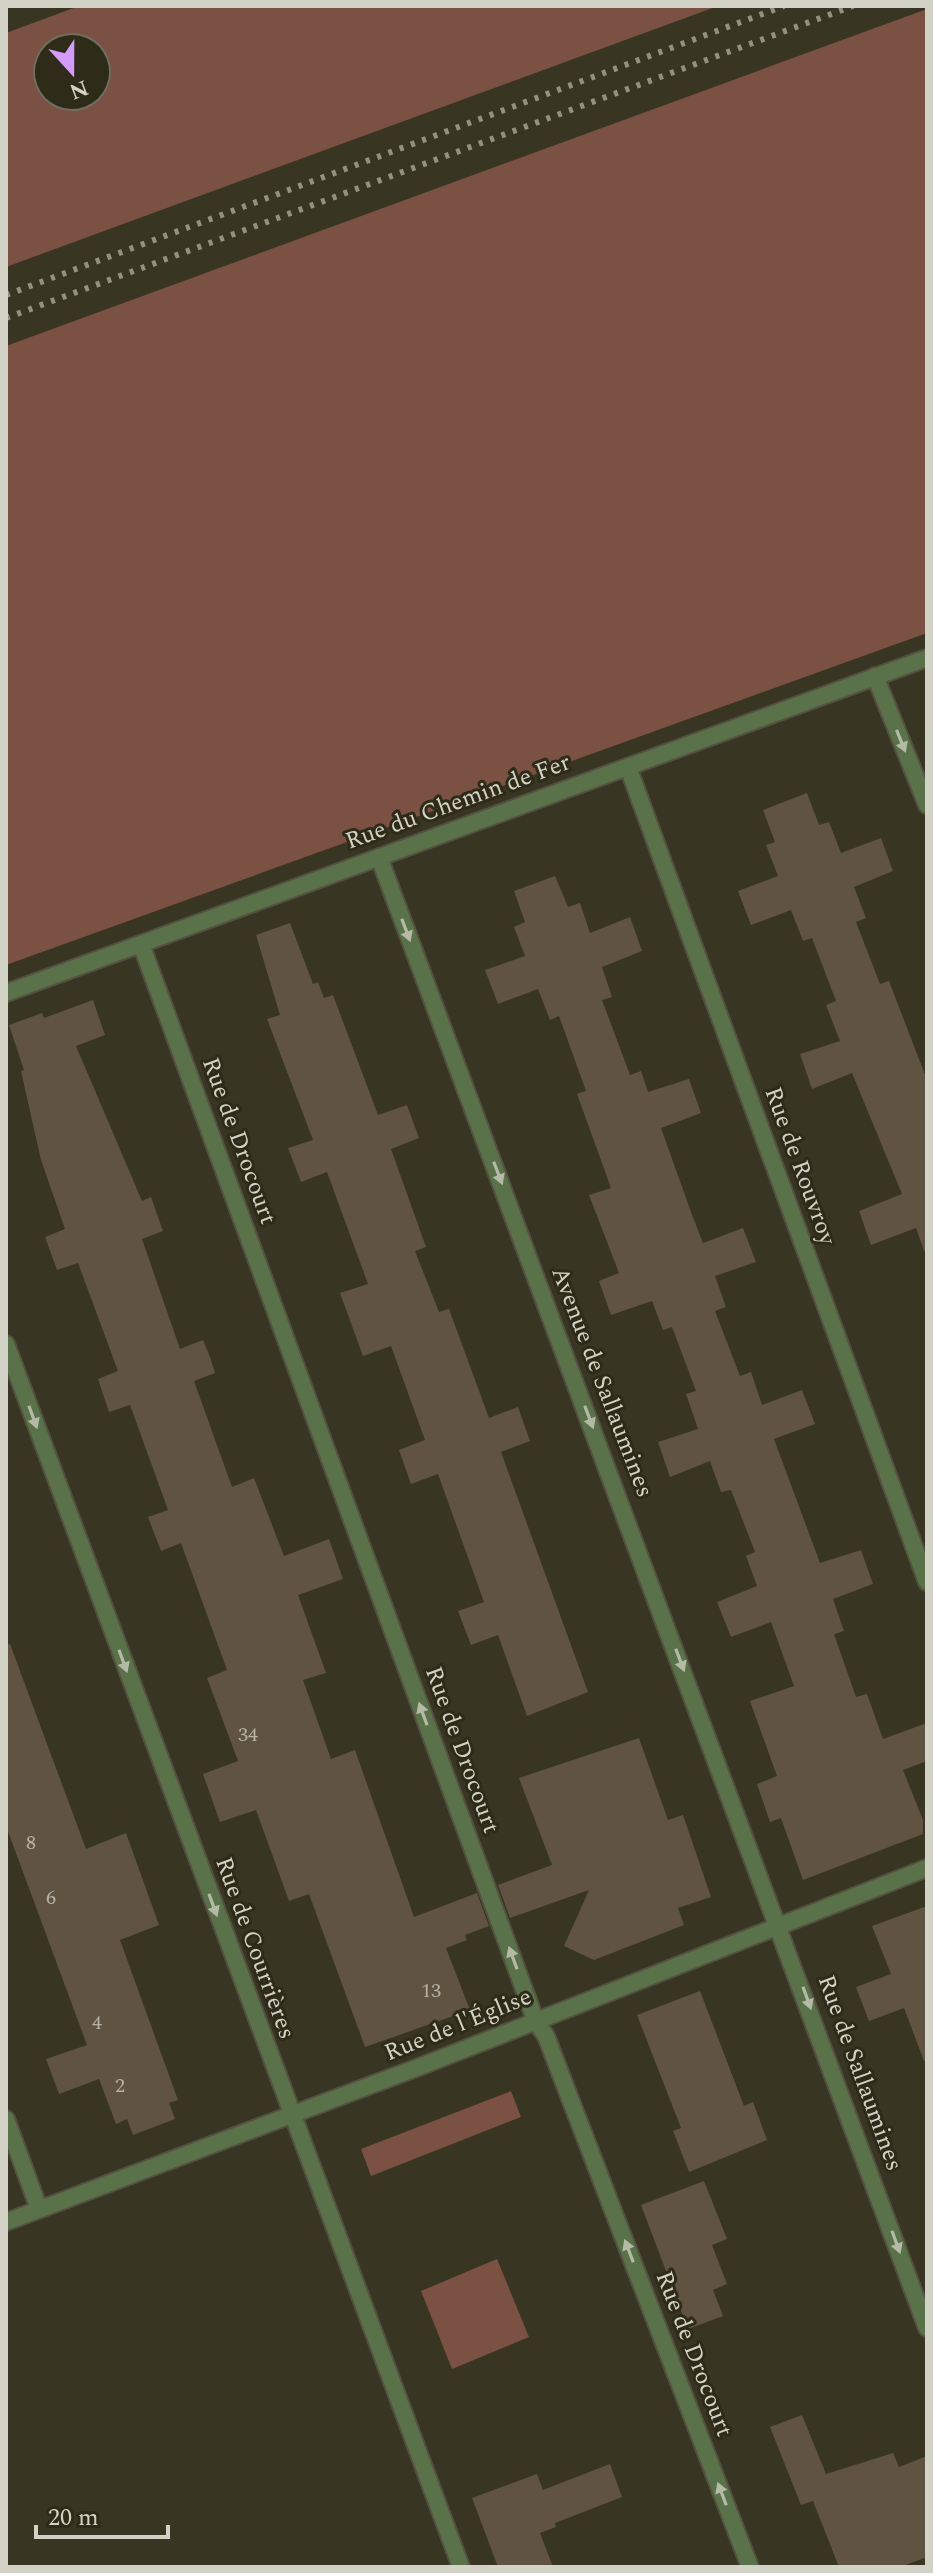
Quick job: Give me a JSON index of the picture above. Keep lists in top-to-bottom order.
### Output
{
  "streets": {
    "street": [
      "Rue du Chemin de Fer",
      "Rue de Drocourt",
      "Rue de Rouvroy",
      "Avenue de Sallaumines",
      "Rue de Courrières",
      "Rue de l'Église",
      "Rue de Sallaumines"
    ]
  },
  "crossings": [
    ["Rue du Chemin de Fer", "Rue de Drocourt"],
    ["Rue du Chemin de Fer", "Rue de Rouvroy"],
    ["Rue du Chemin de Fer", "Avenue de Sallaumines"],
    ["Rue de Drocourt", "Rue de l'Église"],
    ["Avenue de Sallaumines", "Rue de l'Église"],
    ["Avenue de Sallaumines", "Rue de Sallaumines"],
    ["Rue de Courrières", "Rue de l'Église"],
    ["Rue de l'Église", "Rue de Sallaumines"]
  ],
  "one_way": [
    "Rue de Drocourt",
    "Avenue de Sallaumines",
    "Rue de Courrières",
    "Rue de Sallaumines"
  ],
  "house_numbers": [
    "34",
    "8",
    "6",
    "13",
    "4",
    "2"
  ],
  "scale_bar": "20 m",
  "north": "bottom"
}
